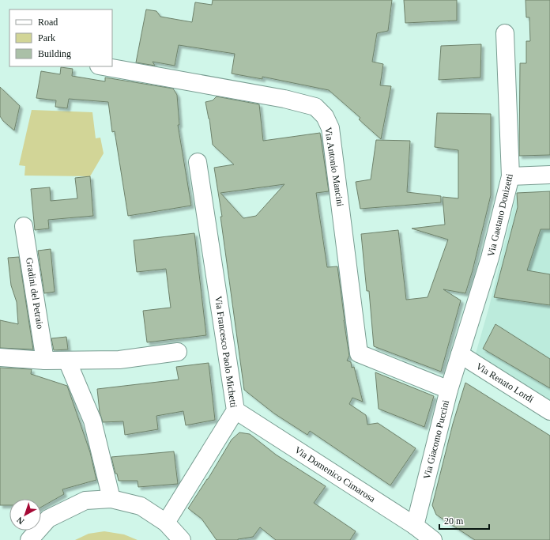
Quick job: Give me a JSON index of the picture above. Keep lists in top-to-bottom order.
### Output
{
  "streets": {
    "street": [
      "Via Antonio Mancini",
      "Via Gaetano Donizetti",
      "Gradini del Petraio",
      "Via Francesco Paolo Michetti",
      "Via Renato Lordi",
      "Via Giacomo Puccini",
      "Via Domenico Cimarosa"
    ]
  },
  "crossings": [
    ["Via Antonio Mancini", "Via Giacomo Puccini"],
    ["Via Gaetano Donizetti", "Via Renato Lordi"],
    ["Via Gaetano Donizetti", "Via Giacomo Puccini"],
    ["Via Francesco Paolo Michetti", "Via Domenico Cimarosa"],
    ["Via Renato Lordi", "Via Giacomo Puccini"],
    ["Via Giacomo Puccini", "Via Domenico Cimarosa"]
  ],
  "legend": ["Road", "Park", "Building"],
  "scale_bar": "20 m",
  "north": "bottom left"
}
